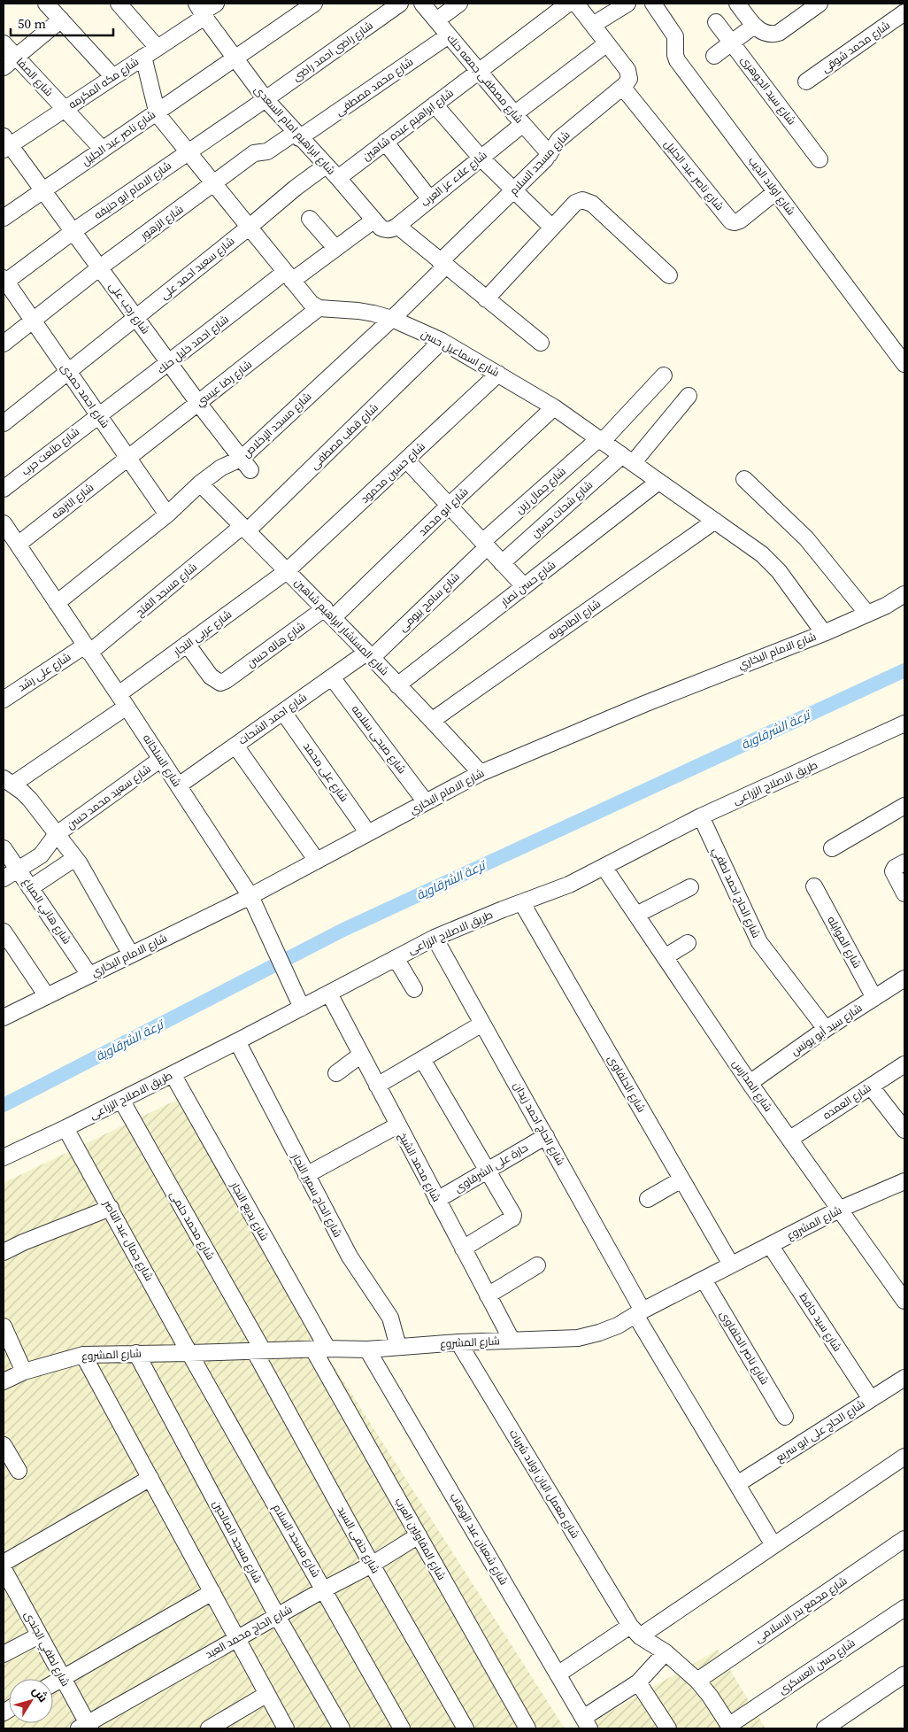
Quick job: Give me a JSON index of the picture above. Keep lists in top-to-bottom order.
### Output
{
  "streets": {
    "street": [
      "شارع محمد شوقى",
      "شارع راضى احمد راضى",
      "شارع الصفا",
      "شارع مصطفى جمعه حنك",
      "شارع مكه المكرمه",
      "شارع محمد مصطفى",
      "شارع سيد الجوهرى",
      "شارع ابراهيم عبده شاهين",
      "شارع ابراهيم امام السعدى",
      "شارع ناصر عبد الجليل",
      "شارع مسجد السلام",
      "شارع علاء عز العرب",
      "شارع اولاد الديب",
      "شارع الامام ابو حنيفه",
      "شارع الزهور",
      "شارع سعيد احمد على",
      "شارع رجب على",
      "شارع احمد خليل حنك",
      "شارع اسماعيل حسن",
      "شارع رضا عيسي",
      "شارع احمد حمدى",
      "شارع مسجد الإخلاص",
      "شارع قطب مصطفى",
      "شارع طلعت حرب",
      "شارع حسين محمود",
      "شارع جمال زين",
      "شارع النزهه",
      "شارع شحات حسين",
      "شارع ابو محمد",
      "شارع حسن نصار",
      "شارع مسجد الفتح",
      "شارع سامح بيومى",
      "شارع الطاحونه",
      "شارع المستشار ابراهيم شاهين",
      "شارع عربى النجار",
      "شارع هاله حسن",
      "شارع الامام البخاري",
      "شارع على رشد",
      "شارع احمد الشحات",
      "شارع صبحى سلامه",
      "شارع السلخانه",
      "شارع على محمد",
      "طريق الاصلاح الزراعى",
      "شارع سعيد محمد حسن",
      "شارع الحاج احمد لطفي",
      "شارع هاني الصباغ",
      "شارع الموايله",
      "شارع سيد أبو يونس",
      "شارع الحلفاوى",
      "شارع المدارس",
      "شارع العمده",
      "شارع الحاج احمد زيدان",
      "شارع محمد الشيخ",
      "حارة على الشرقاوى",
      "شارع الحاج سمير النجار",
      "شارع بديع النجار",
      "شارع المشروع",
      "شارع محمد حلمى",
      "شارع جمال عبد الناصر",
      "شارع سيد حافظ",
      "شارع ناصر الحلفاوى",
      "شارع الحاج على ابو سريع",
      "شارع معمل البان اولاد شربات",
      "شارع المقاولين العرب",
      "شارع شعبان عبد الوهاب",
      "شارع حنفى السيد",
      "شارع مسجد الصالحين",
      "شارع مجمع بدر الاسلامى",
      "شارع الحاج محمد العبد",
      "شارع لطفي الجندى",
      "شارع حسن العسكرى"
    ]
  },
  "crossings": [
    ["شارع راضى احمد راضى", "شارع ابراهيم امام السعدى"],
    ["شارع راضى احمد راضى", "شارع الامام ابو حنيفه"],
    ["شارع الصفا", "شارع مكه المكرمه"],
    ["شارع الصفا", "شارع ناصر عبد الجليل"],
    ["شارع مصطفى جمعه حنك", "شارع محمد مصطفى"],
    ["شارع مصطفى جمعه حنك", "شارع ابراهيم عبده شاهين"],
    ["شارع مصطفى جمعه حنك", "شارع مسجد السلام"],
    ["شارع مصطفى جمعه حنك", "شارع علاء عز العرب"],
    ["شارع مكه المكرمه", "شارع ابراهيم امام السعدى"],
    ["شارع مكه المكرمه", "شارع رجب على"],
    ["شارع محمد مصطفى", "شارع ابراهيم امام السعدى"],
    ["شارع محمد مصطفى", "شارع الزهور"],
    ["شارع ابراهيم عبده شاهين", "شارع ابراهيم امام السعدى"],
    ["شارع ابراهيم امام السعدى", "شارع ناصر عبد الجليل"],
    ["شارع ابراهيم امام السعدى", "شارع مسجد السلام"],
    ["شارع ابراهيم امام السعدى", "شارع علاء عز العرب"],
    ["شارع ابراهيم امام السعدى", "شارع الامام ابو حنيفه"],
    ["شارع ابراهيم امام السعدى", "شارع الزهور"],
    ["شارع ابراهيم امام السعدى", "شارع سعيد احمد على"],
    ["شارع ابراهيم امام السعدى", "شارع احمد خليل حنك"],
    ["شارع ابراهيم امام السعدى", "شارع مسجد الإخلاص"],
    ["شارع ناصر عبد الجليل", "شارع مسجد السلام"],
    ["شارع ناصر عبد الجليل", "شارع اولاد الديب"],
    ["شارع ناصر عبد الجليل", "شارع رجب على"],
    ["شارع مسجد السلام", "شارع مسجد الإخلاص"],
    ["شارع مسجد السلام", "شارع المشروع"],
    ["شارع مسجد السلام", "شارع جمال عبد الناصر"],
    ["شارع مسجد السلام", "شارع الحاج محمد العبد"],
    ["شارع علاء عز العرب", "شارع احمد خليل حنك"],
    ["شارع الامام ابو حنيفه", "شارع رجب على"],
    ["شارع الامام ابو حنيفه", "شارع احمد حمدى"],
    ["شارع الزهور", "شارع رجب على"],
    ["شارع الزهور", "شارع احمد حمدى"],
    ["شارع سعيد احمد على", "شارع رجب على"],
    ["شارع سعيد احمد على", "شارع احمد حمدى"],
    ["شارع رجب على", "شارع احمد خليل حنك"],
    ["شارع رجب على", "شارع رضا عيسي"],
    ["شارع رجب على", "شارع مسجد الإخلاص"],
    ["شارع احمد خليل حنك", "شارع احمد حمدى"],
    ["شارع احمد خليل حنك", "شارع طلعت حرب"],
    ["شارع اسماعيل حسن", "شارع رضا عيسي"],
    ["شارع اسماعيل حسن", "شارع مسجد الإخلاص"],
    ["شارع اسماعيل حسن", "شارع قطب مصطفى"],
    ["شارع اسماعيل حسن", "شارع حسين محمود"],
    ["شارع اسماعيل حسن", "شارع جمال زين"],
    ["شارع اسماعيل حسن", "شارع شحات حسين"],
    ["شارع اسماعيل حسن", "شارع ابو محمد"],
    ["شارع اسماعيل حسن", "شارع حسن نصار"],
    ["شارع اسماعيل حسن", "شارع الطاحونه"],
    ["شارع اسماعيل حسن", "شارع الامام البخاري"],
    ["شارع رضا عيسي", "شارع احمد حمدى"],
    ["شارع رضا عيسي", "شارع النزهه"],
    ["شارع احمد حمدى", "شارع مسجد الإخلاص"],
    ["شارع احمد حمدى", "شارع طلعت حرب"],
    ["شارع احمد حمدى", "شارع النزهه"],
    ["شارع مسجد الإخلاص", "شارع المستشار ابراهيم شاهين"],
    ["شارع مسجد الإخلاص", "شارع السلخانه"],
    ["شارع قطب مصطفى", "شارع مسجد الفتح"],
    ["شارع قطب مصطفى", "شارع المستشار ابراهيم شاهين"],
    ["شارع حسين محمود", "شارع المستشار ابراهيم شاهين"],
    ["شارع حسين محمود", "شارع عربى النجار"],
    ["شارع جمال زين", "شارع سامح بيومى"],
    ["شارع النزهه", "شارع السلخانه"],
    ["شارع ابو محمد", "شارع المستشار ابراهيم شاهين"],
    ["شارع ابو محمد", "شارع هاله حسن"],
    ["شارع حسن نصار", "شارع المستشار ابراهيم شاهين"],
    ["شارع مسجد الفتح", "شارع المستشار ابراهيم شاهين"],
    ["شارع مسجد الفتح", "شارع على رشد"],
    ["شارع مسجد الفتح", "شارع السلخانه"],
    ["شارع سامح بيومى", "شارع المستشار ابراهيم شاهين"],
    ["شارع سامح بيومى", "شارع احمد الشحات"],
    ["شارع الطاحونه", "شارع المستشار ابراهيم شاهين"],
    ["شارع المستشار ابراهيم شاهين", "شارع عربى النجار"],
    ["شارع المستشار ابراهيم شاهين", "شارع هاله حسن"],
    ["شارع المستشار ابراهيم شاهين", "شارع الامام البخاري"],
    ["شارع المستشار ابراهيم شاهين", "شارع احمد الشحات"],
    ["شارع عربى النجار", "شارع هاله حسن"],
    ["شارع عربى النجار", "شارع السلخانه"],
    ["شارع الامام البخاري", "شارع صبحى سلامه"],
    ["شارع الامام البخاري", "شارع السلخانه"],
    ["شارع الامام البخاري", "شارع على محمد"],
    ["شارع الامام البخاري", "شارع هاني الصباغ"],
    ["شارع على رشد", "شارع السلخانه"],
    ["شارع احمد الشحات", "شارع صبحى سلامه"],
    ["شارع احمد الشحات", "شارع السلخانه"],
    ["شارع احمد الشحات", "شارع على محمد"],
    ["شارع السلخانه", "طريق الاصلاح الزراعى"],
    ["شارع السلخانه", "شارع سعيد محمد حسن"],
    ["طريق الاصلاح الزراعى", "شارع الحاج احمد لطفي"],
    ["طريق الاصلاح الزراعى", "شارع الحلفاوى"],
    ["طريق الاصلاح الزراعى", "شارع المدارس"],
    ["طريق الاصلاح الزراعى", "شارع الحاج احمد زيدان"],
    ["طريق الاصلاح الزراعى", "شارع محمد الشيخ"],
    ["طريق الاصلاح الزراعى", "شارع الحاج سمير النجار"],
    ["طريق الاصلاح الزراعى", "شارع بديع النجار"],
    ["طريق الاصلاح الزراعى", "شارع محمد حلمى"],
    ["طريق الاصلاح الزراعى", "شارع جمال عبد الناصر"],
    ["شارع سعيد محمد حسن", "شارع هاني الصباغ"],
    ["شارع الحاج احمد لطفي", "شارع سيد أبو يونس"],
    ["شارع الموايله", "شارع سيد أبو يونس"],
    ["شارع سيد أبو يونس", "شارع المدارس"],
    ["شارع الحلفاوى", "شارع المشروع"],
    ["شارع المدارس", "شارع العمده"],
    ["شارع المدارس", "شارع المشروع"],
    ["شارع الحاج احمد زيدان", "حارة على الشرقاوى"],
    ["شارع الحاج احمد زيدان", "شارع المشروع"],
    ["شارع الحاج احمد زيدان", "شارع الحاج على ابو سريع"],
    ["شارع محمد الشيخ", "حارة على الشرقاوى"],
    ["شارع محمد الشيخ", "شارع المشروع"],
    ["شارع الحاج سمير النجار", "شارع المشروع"],
    ["شارع بديع النجار", "شارع المشروع"],
    ["شارع بديع النجار", "شارع المقاولين العرب"],
    ["شارع المشروع", "شارع محمد حلمى"],
    ["شارع المشروع", "شارع جمال عبد الناصر"],
    ["شارع المشروع", "شارع سيد حافظ"],
    ["شارع المشروع", "شارع ناصر الحلفاوى"],
    ["شارع المشروع", "شارع معمل البان اولاد شربات"],
    ["شارع المشروع", "شارع المقاولين العرب"],
    ["شارع المشروع", "شارع شعبان عبد الوهاب"],
    ["شارع المشروع", "شارع حنفى السيد"],
    ["شارع المشروع", "شارع مسجد الصالحين"],
    ["شارع محمد حلمى", "شارع حنفى السيد"],
    ["شارع سيد حافظ", "شارع الحاج على ابو سريع"],
    ["شارع المقاولين العرب", "شارع الحاج محمد العبد"],
    ["شارع حنفى السيد", "شارع الحاج محمد العبد"],
    ["شارع مسجد الصالحين", "شارع الحاج محمد العبد"],
    ["شارع الحاج محمد العبد", "شارع لطفي الجندى"]
  ],
  "water": ["ترعة الشرقاوية"],
  "scale_bar": "50 m",
  "north": "top right"
}
